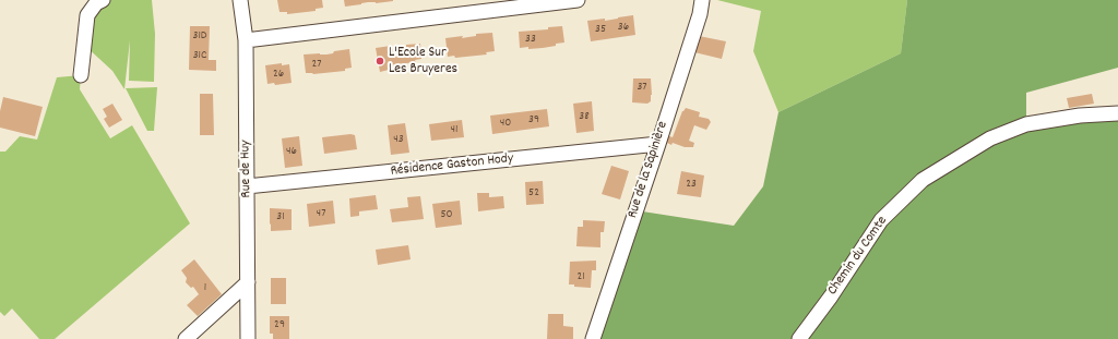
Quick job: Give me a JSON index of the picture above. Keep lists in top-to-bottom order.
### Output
{
  "streets": {
    "street": [
      "Résidence Gaston Hody",
      "Rue de Huy",
      "Rue de la Sapinière",
      "Chemin du Comte"
    ]
  },
  "crossings": [
    ["Résidence Gaston Hody", "Rue de Huy"],
    ["Résidence Gaston Hody", "Rue de la Sapinière"]
  ],
  "places": ["L'Ecole Sur Les Bruyeres"],
  "house_numbers": [
    "36",
    "35",
    "31D",
    "33",
    "31C",
    "27",
    "26",
    "37",
    "38",
    "39",
    "40",
    "41",
    "43",
    "46",
    "23",
    "52",
    "47",
    "50",
    "31",
    "21",
    "1",
    "29"
  ]
}
